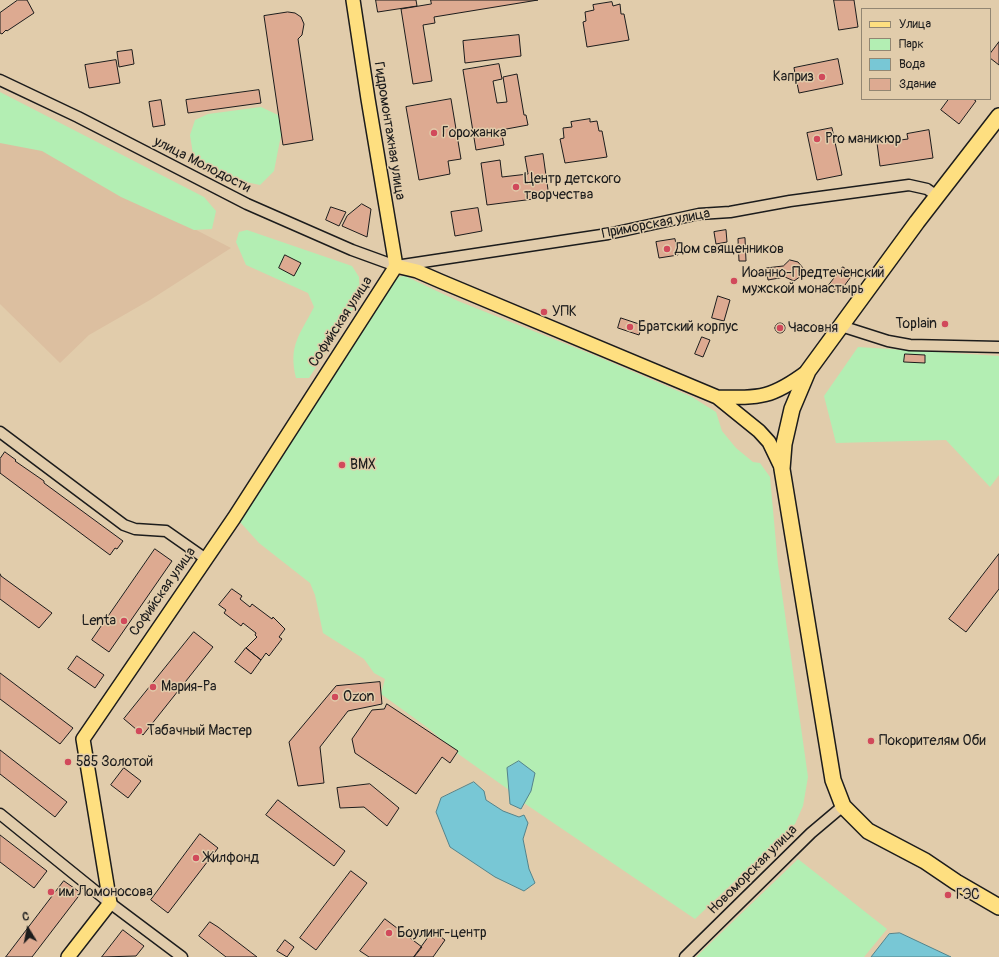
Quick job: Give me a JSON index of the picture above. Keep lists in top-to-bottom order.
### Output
{
  "streets": {
    "main road": ["Гидромонтажная улица", "Софийская улица"],
    "street": ["улица Молодости", "Приморская улица", "Новоморская улица"]
  },
  "crossings": [
    ["Гидромонтажная улица", "улица Молодости"],
    ["Гидромонтажная улица", "Приморская улица"],
    ["Гидромонтажная улица", "Софийская улица"],
    ["улица Молодости", "Приморская улица"],
    ["улица Молодости", "Софийская улица"],
    ["Приморская улица", "Софийская улица"]
  ],
  "places": [
    "Каприз",
    "Горожанка",
    "Pro маникюр",
    "Центр детского творчества",
    "Дом священников",
    "Иоанно-Предтеченский мужской монастырь",
    "УПК",
    "Toplain",
    "Братский корпус",
    "Часовня",
    "BMX",
    "Lenta",
    "Мария-Ра",
    "Ozon",
    "Табачный Мастер",
    "Покорителям Оби",
    "585 Золотой",
    "Жилфонд",
    "им Ломоносова",
    "ГЭС",
    "Боулинг-центр"
  ],
  "legend": [
    "Улица",
    "Парк",
    "Вода",
    "Здание"
  ],
  "north": "top"
}
